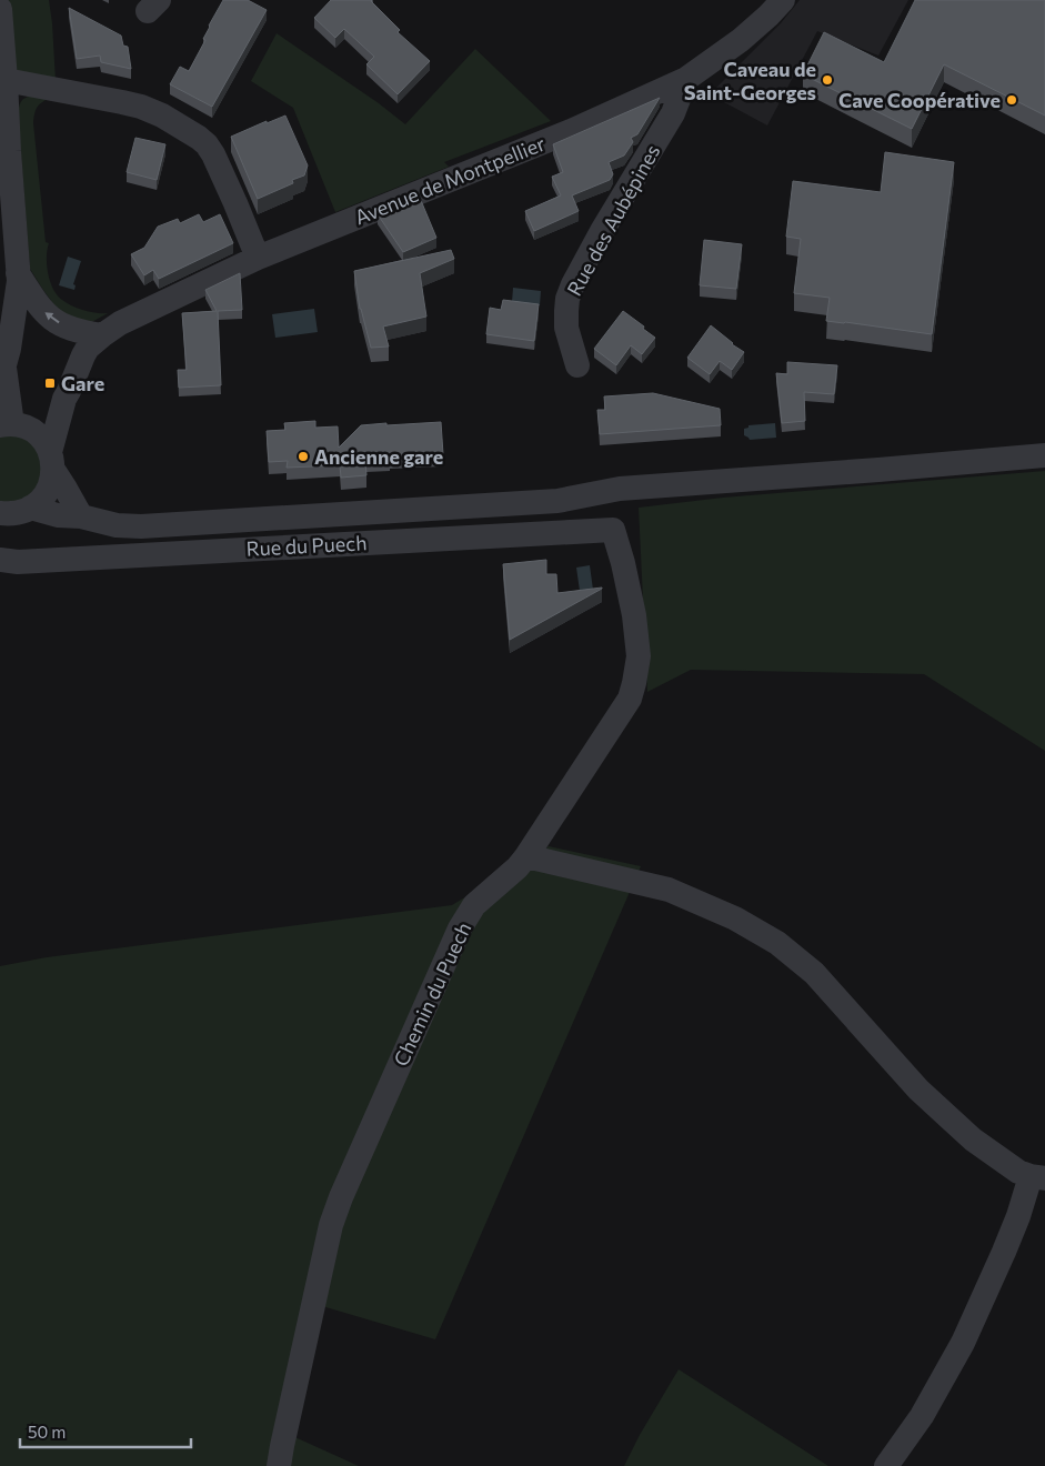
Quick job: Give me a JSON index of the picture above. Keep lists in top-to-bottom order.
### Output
{
  "streets": {
    "street": [
      "Avenue de Montpellier",
      "Rue des Aubépines",
      "Rue du Puech",
      "Chemin du Puech"
    ]
  },
  "crossings": [
    ["Avenue de Montpellier", "Rue des Aubépines"],
    ["Rue du Puech", "Chemin du Puech"]
  ],
  "places": {
    "other": ["Caveau de Saint-Georges", "Cave Coopérative", "Ancienne gare"],
    "transit": ["Gare"]
  },
  "scale_bar": "50 m"
}
